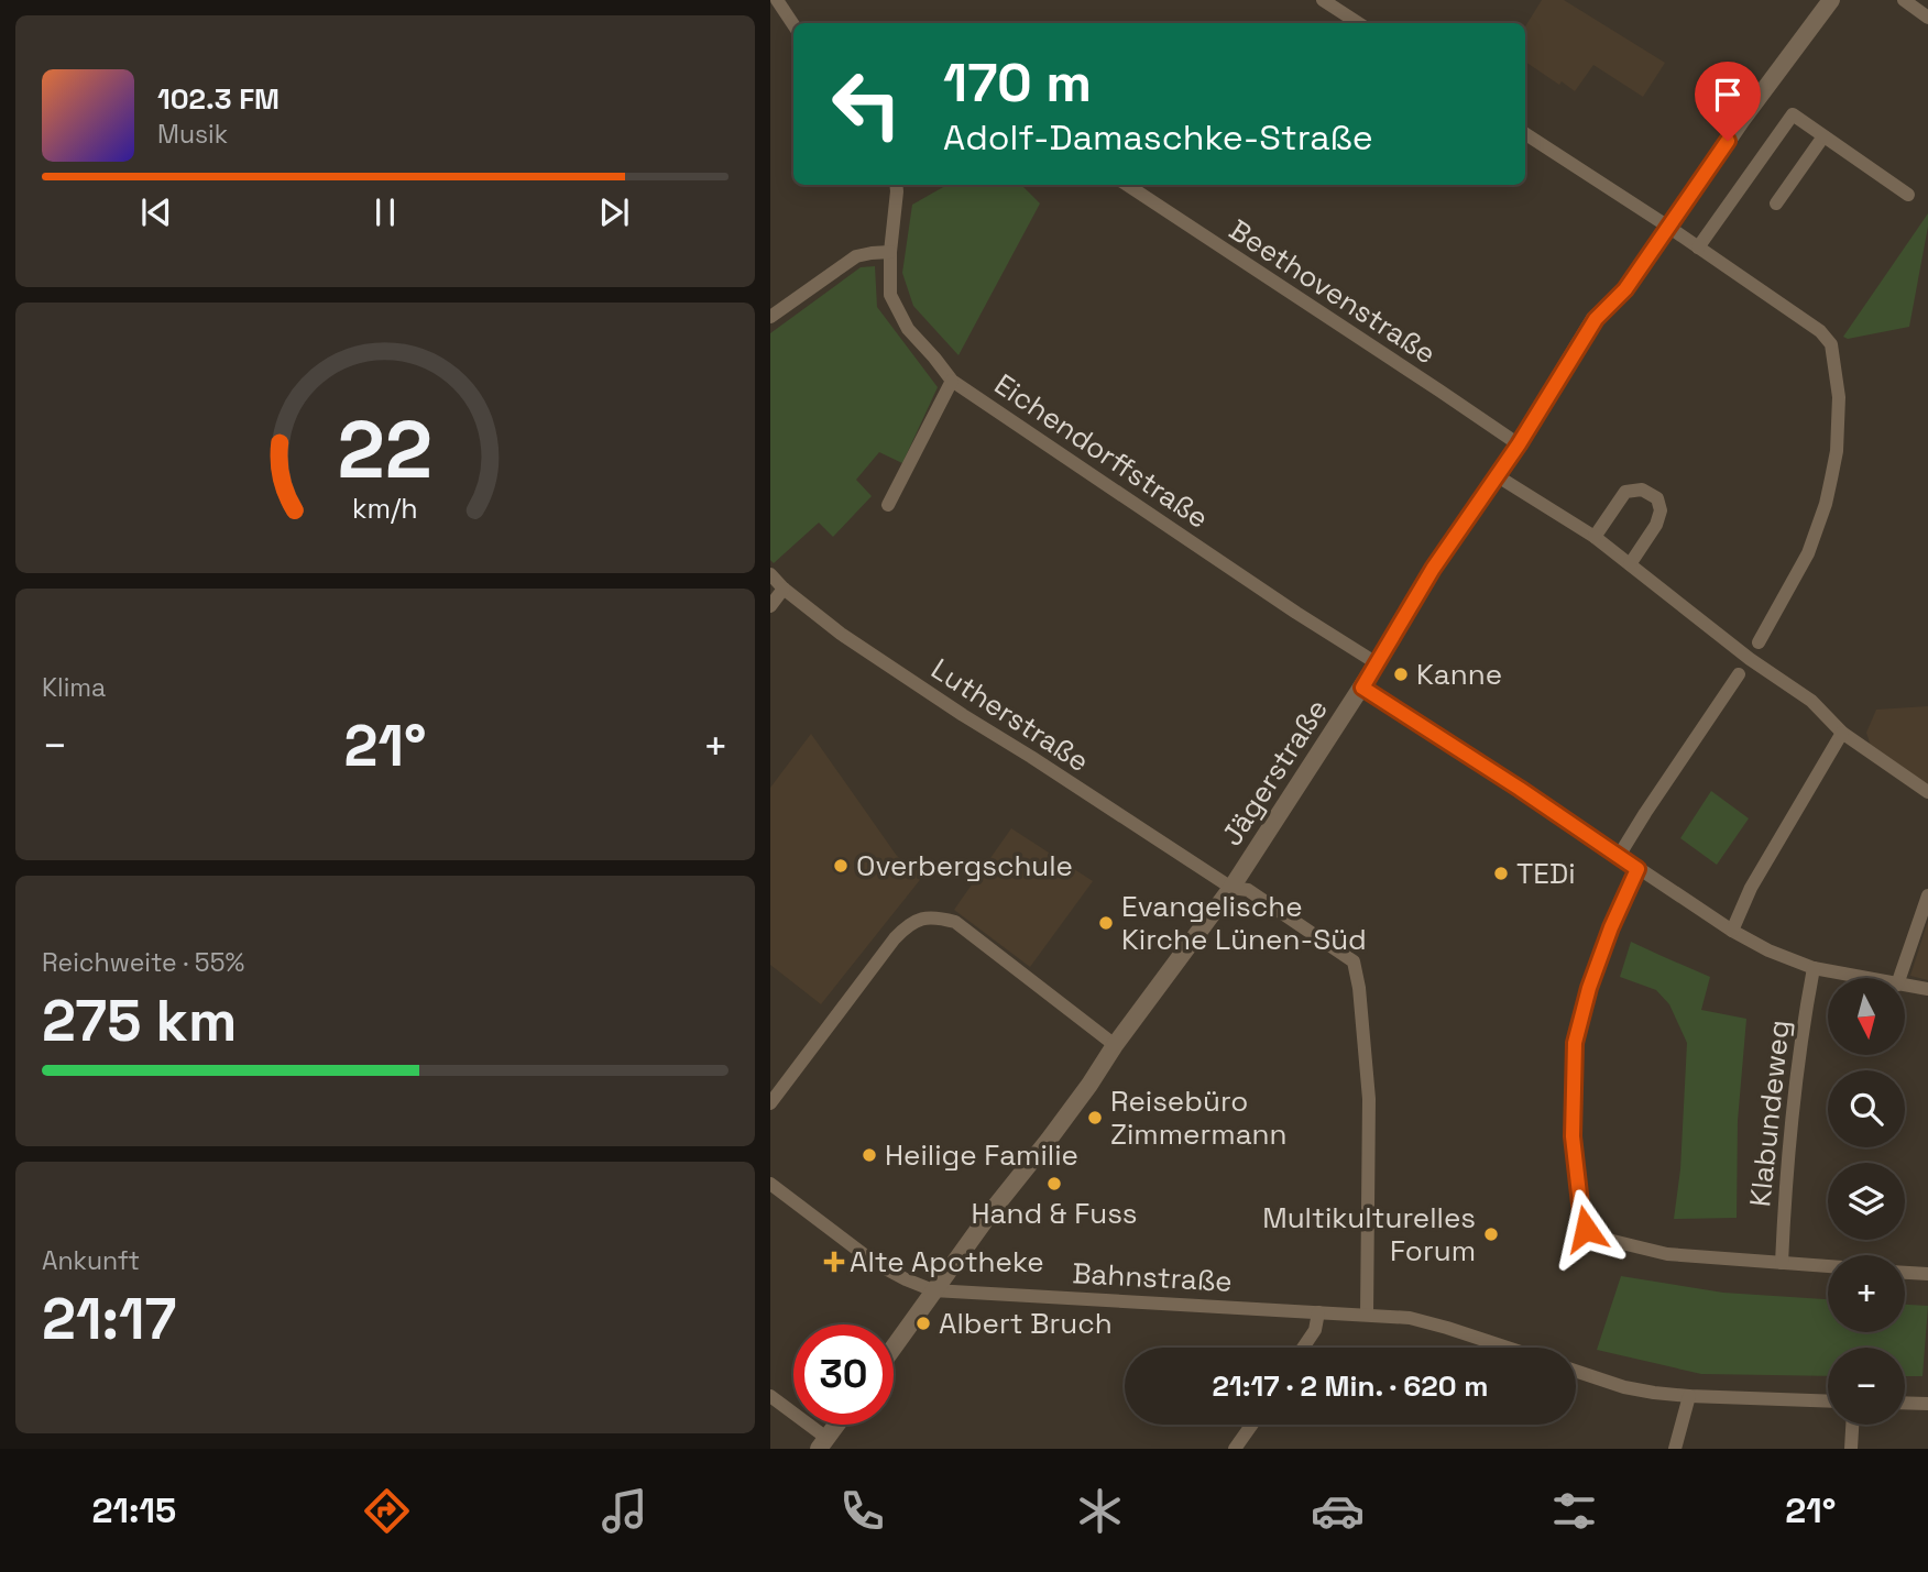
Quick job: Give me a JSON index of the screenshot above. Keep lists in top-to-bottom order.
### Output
{
  "streets": {
    "street": [
      "Beethovenstraße",
      "Eichendorffstraße",
      "Lutherstraße",
      "Jägerstraße",
      "Klabundeweg",
      "Bahnstraße"
    ]
  },
  "crossings": [
    ["Beethovenstraße", "Jägerstraße"],
    ["Eichendorffstraße", "Jägerstraße"],
    ["Lutherstraße", "Jägerstraße"],
    ["Lutherstraße", "Bahnstraße"],
    ["Jägerstraße", "Bahnstraße"]
  ],
  "places": {
    "other": [
      "Kanne",
      "Overbergschule",
      "TEDi",
      "Evangelische Kirche Lünen-Süd",
      "Reisebüro Zimmermann",
      "Heilige Familie",
      "Hand & Fuss",
      "Multikulturelles Forum",
      "Albert Bruch"
    ],
    "health": ["Alte Apotheke"]
  },
  "north": "bottom",
  "page": {
    "turn": ["170 m", "Adolf-Damaschke-Straße"],
    "song": ["102.3 FM", "Musik"],
    "tile": [
      "Klima",
      ["Reichweite · 55%", "275 km"],
      ["Ankunft", "21:17"]
    ],
    "heat": ["−", "21°", "+"],
    "map_buttons": ["+", "−"],
    "limit": "30",
    "trip": "21:17 · 2 Min. · 620 m",
    "tabs": ["21:15", "21°"],
    "gauge": ["22", "km/h"]
  }
}
